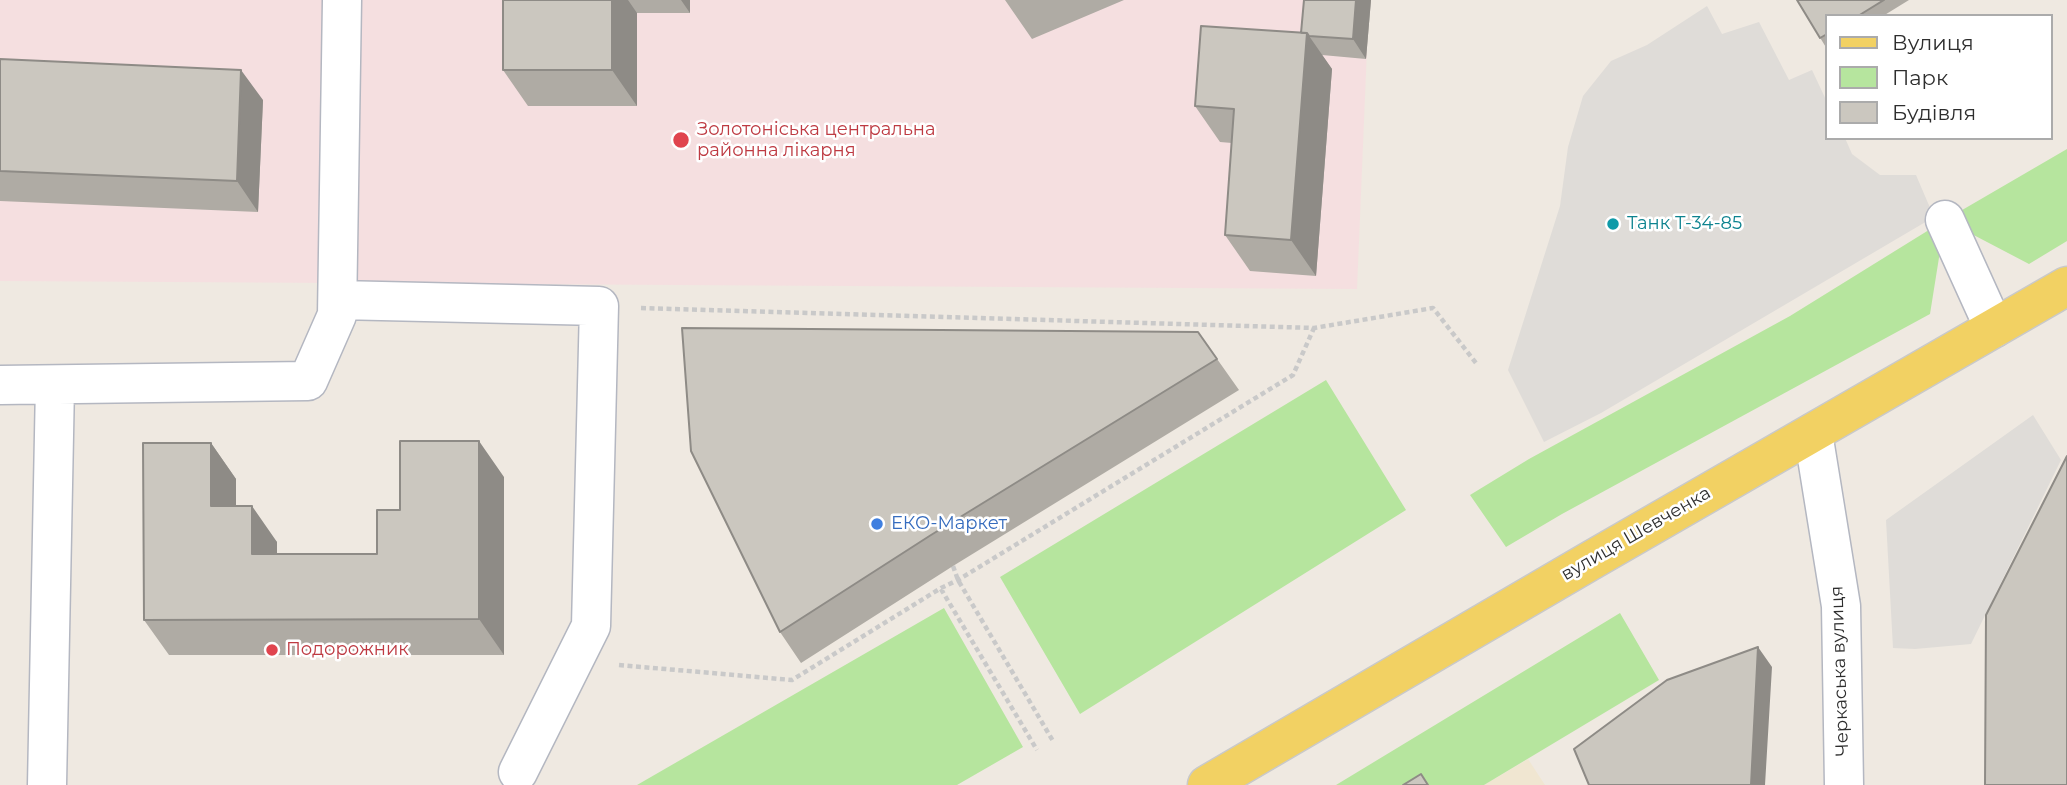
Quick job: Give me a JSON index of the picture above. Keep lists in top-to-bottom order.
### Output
{
  "streets": {
    "main road": ["вулиця Шевченка"],
    "street": ["Черкаська вулиця"]
  },
  "crossings": [
    ["вулиця Шевченка", "Черкаська вулиця"]
  ],
  "places": [
    "Золотоніська центральна районна лікарня",
    "Танк Т-34-85",
    "ЕКО-Маркет",
    "Подорожник"
  ],
  "legend": ["Вулиця", "Парк", "Будівля"]
}
